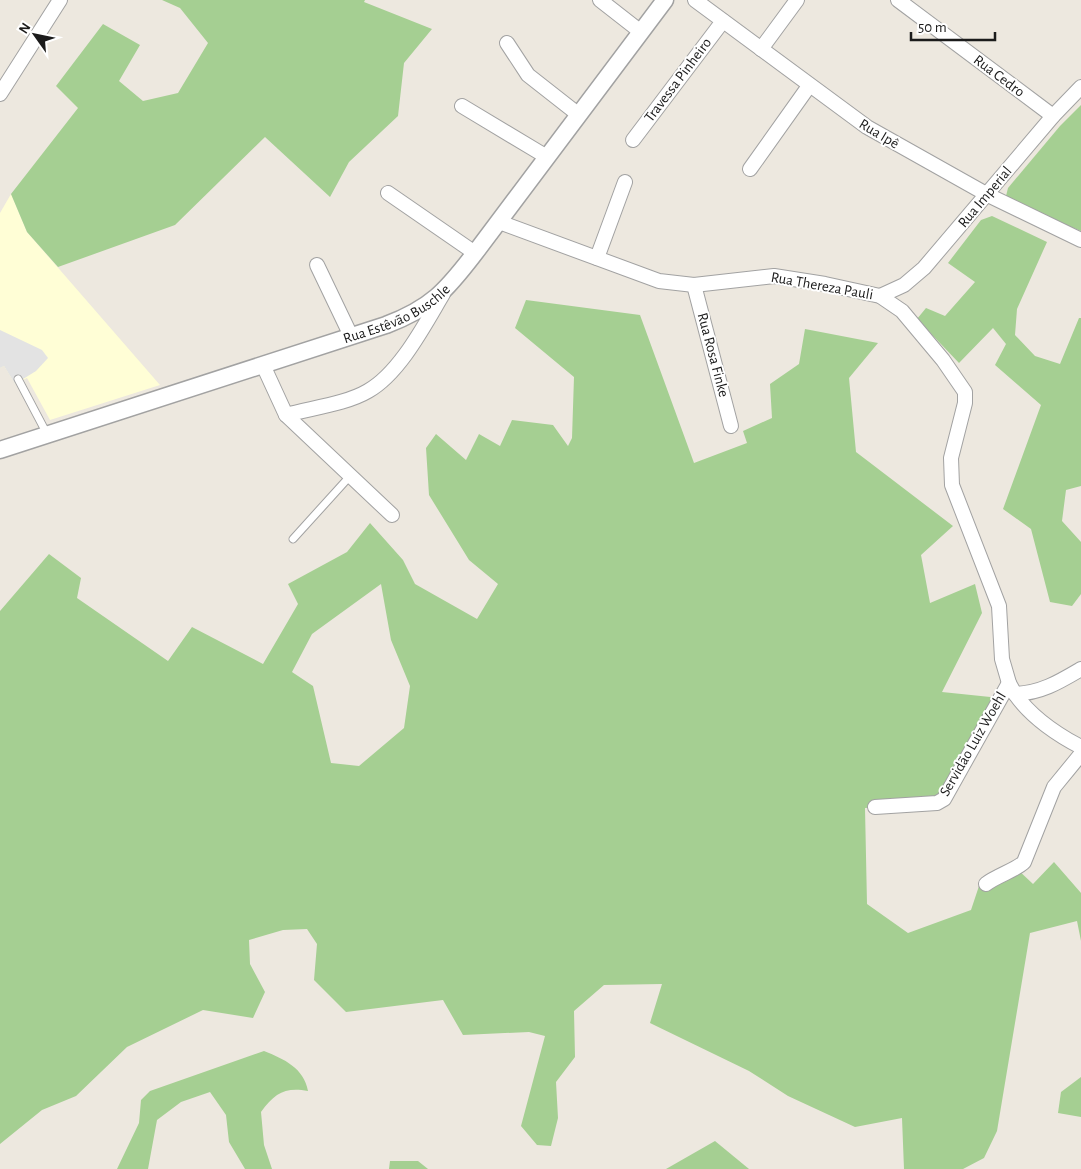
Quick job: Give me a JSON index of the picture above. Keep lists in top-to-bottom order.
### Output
{
  "streets": {
    "street": [
      "Rua Cedro",
      "Travessa Pinheiro",
      "Rua Ipê",
      "Rua Imperial",
      "Rua Thereza Pauli",
      "Rua Estêvão Buschle",
      "Rua Rosa Finke",
      "Servidão Luiz Woehl"
    ]
  },
  "crossings": [
    ["Rua Cedro", "Rua Imperial"],
    ["Travessa Pinheiro", "Rua Ipê"],
    ["Rua Ipê", "Rua Imperial"],
    ["Rua Imperial", "Rua Thereza Pauli"],
    ["Rua Thereza Pauli", "Rua Estêvão Buschle"],
    ["Rua Thereza Pauli", "Rua Rosa Finke"],
    ["Rua Thereza Pauli", "Servidão Luiz Woehl"]
  ],
  "scale_bar": "50 m",
  "north": "top left"
}
